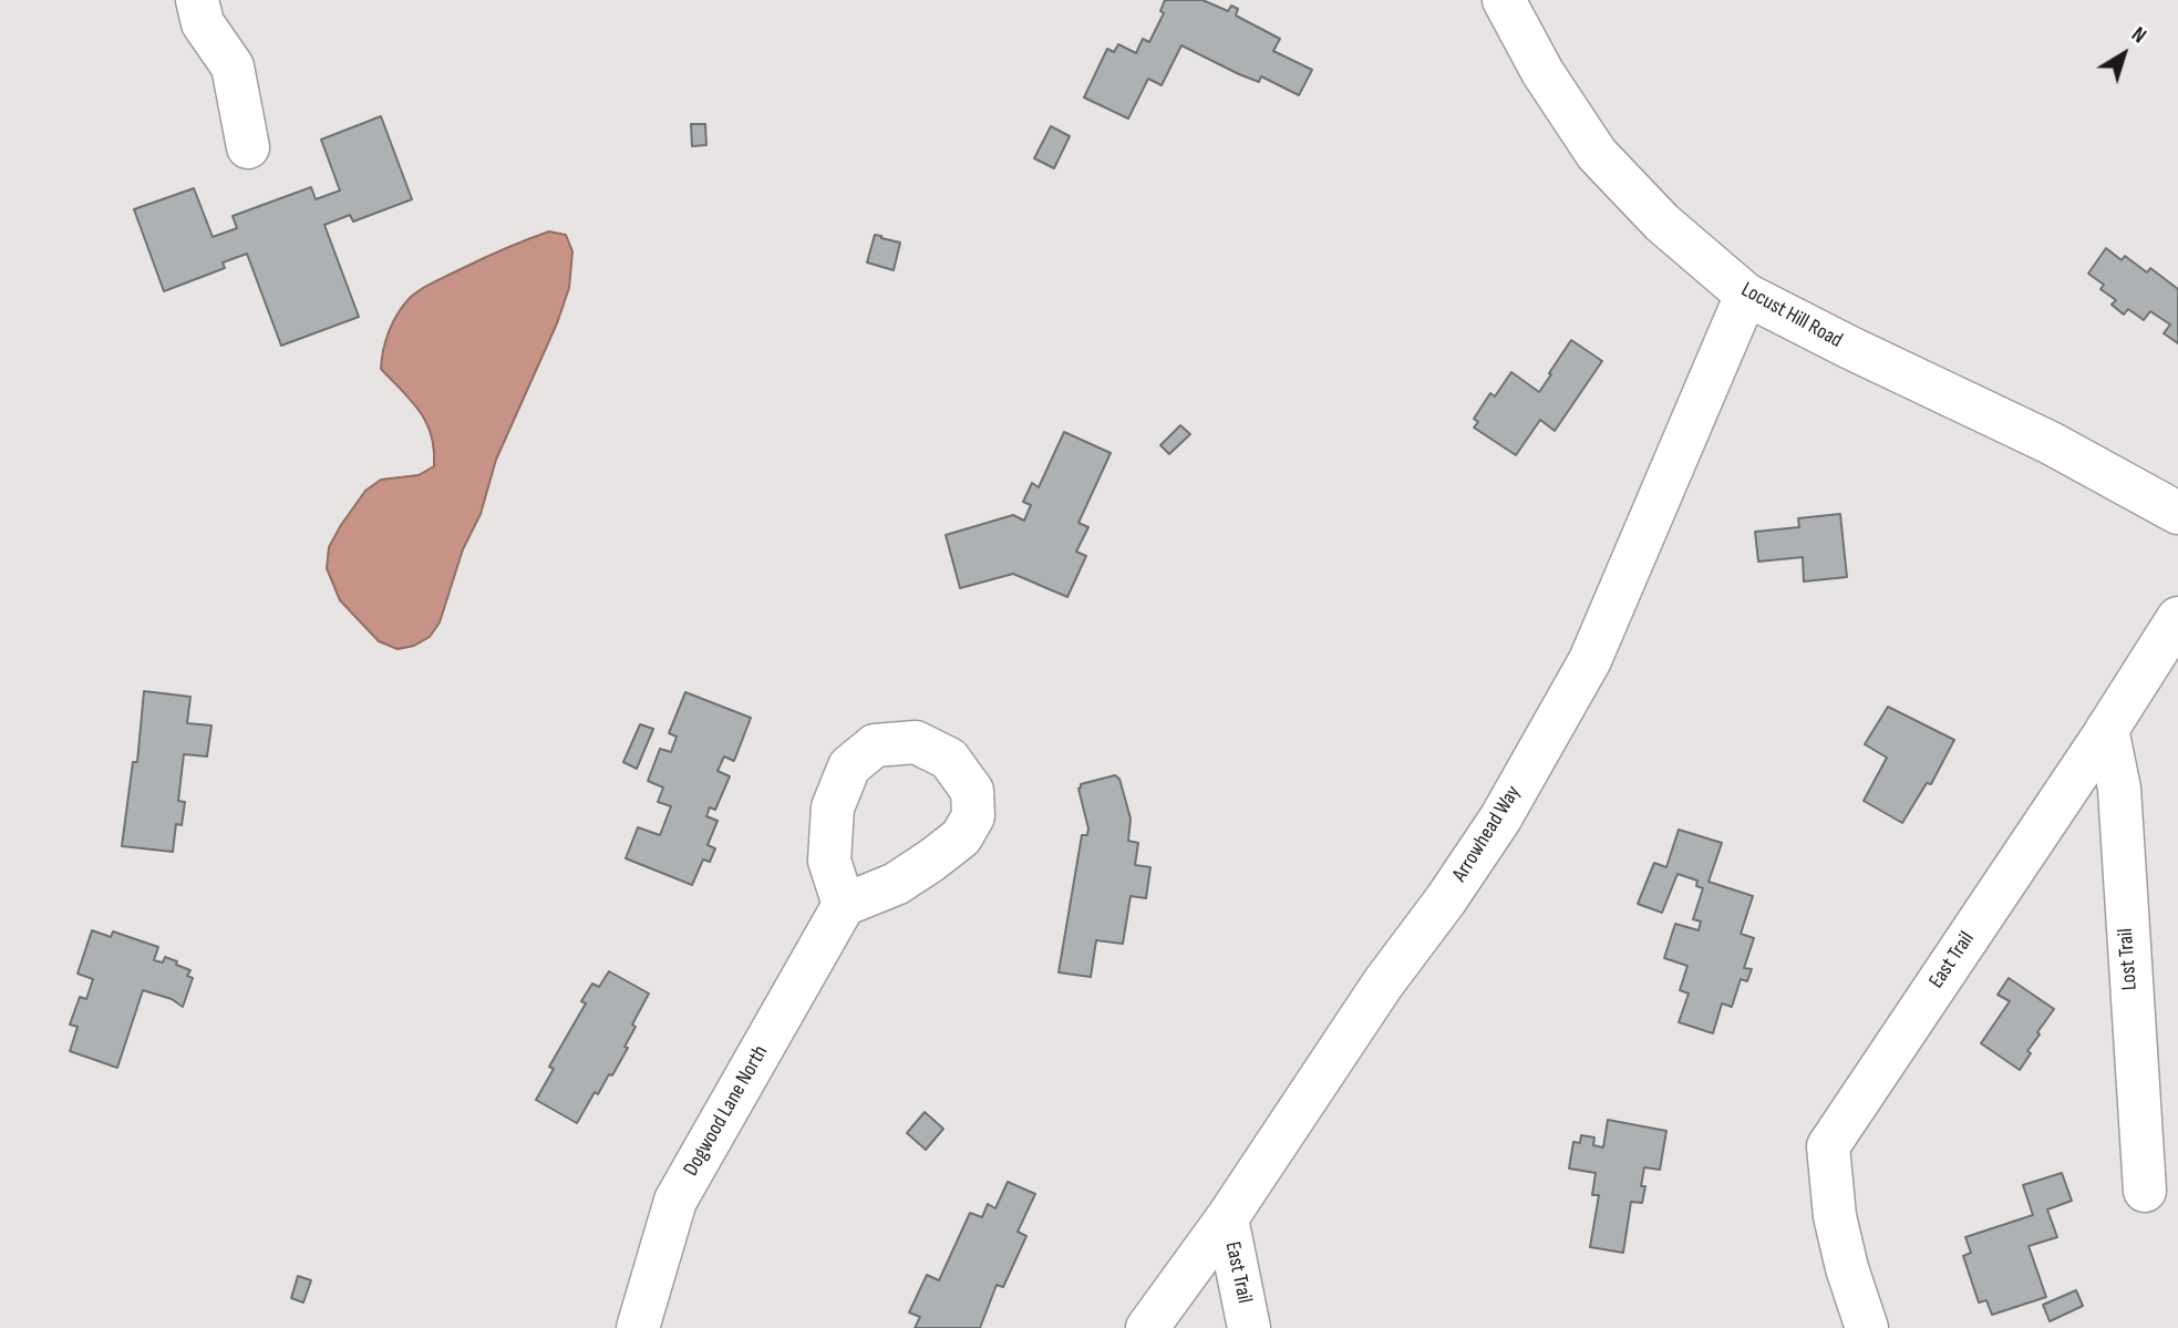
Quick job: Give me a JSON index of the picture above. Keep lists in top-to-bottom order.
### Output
{
  "streets": {
    "street": [
      "Locust Hill Road",
      "Arrowhead Way",
      "Lost Trail",
      "East Trail",
      "Dogwood Lane North"
    ]
  },
  "crossings": [
    ["Locust Hill Road", "Arrowhead Way"],
    ["Arrowhead Way", "East Trail"],
    ["Lost Trail", "East Trail"]
  ],
  "north": "top right"
}
